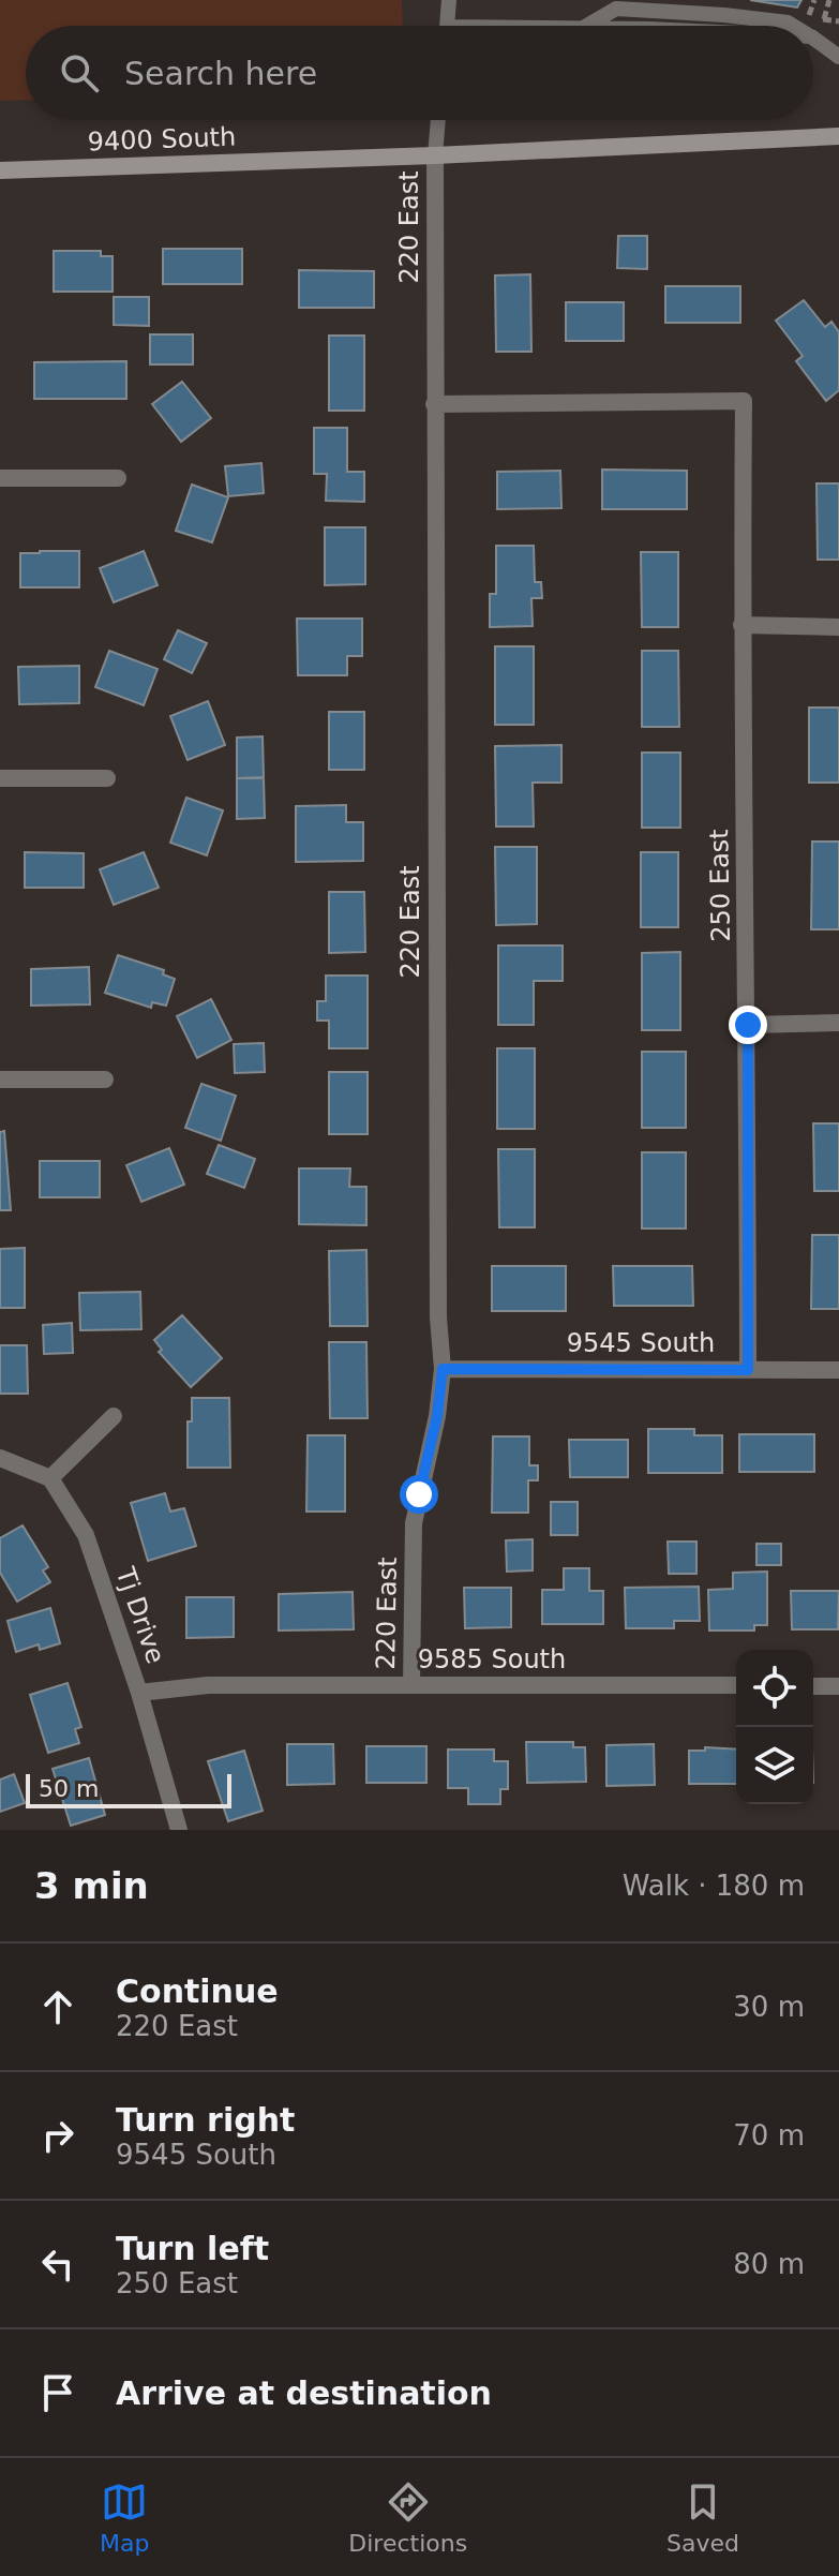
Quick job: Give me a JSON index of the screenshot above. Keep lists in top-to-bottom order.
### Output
{
  "streets": {
    "street": [
      "9400 South",
      "220 East",
      "250 East",
      "9545 South",
      "Tj Drive",
      "9585 South"
    ]
  },
  "crossings": [
    ["9400 South", "220 East"],
    ["220 East", "250 East"],
    ["220 East", "9545 South"],
    ["220 East", "9585 South"],
    ["250 East", "9545 South"],
    ["Tj Drive", "9585 South"]
  ],
  "scale_bar": "50 m",
  "page": {
    "search": "Search here",
    "scale": "50 m",
    "heading": ["3 min", "Walk · 180 m"],
    "list": [
      ["Continue", "220 East", "30 m"],
      ["Turn right", "9545 South", "70 m"],
      ["Turn left", "250 East", "80 m"],
      "Arrive at destination"
    ],
    "nav": ["Map", "Directions", "Saved"]
  }
}
